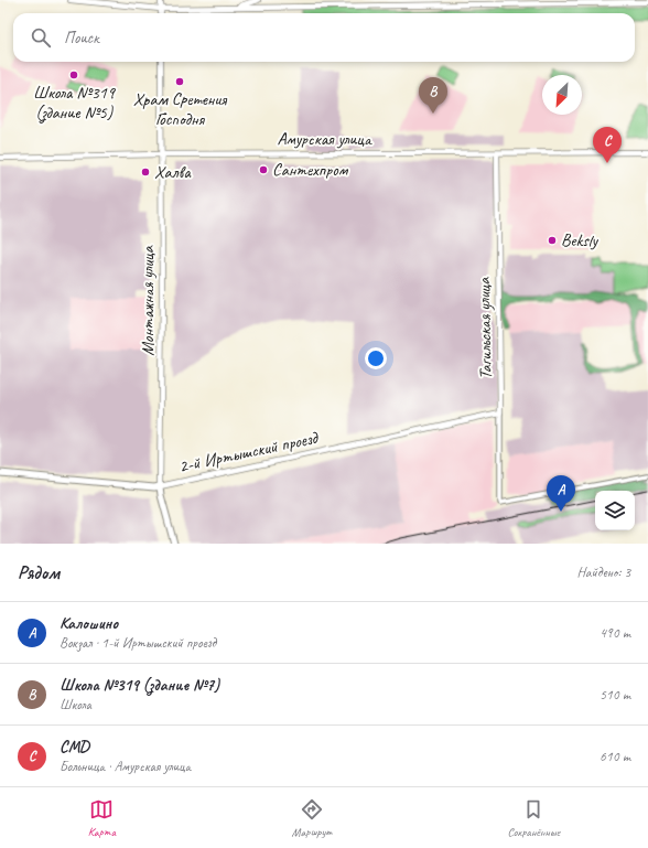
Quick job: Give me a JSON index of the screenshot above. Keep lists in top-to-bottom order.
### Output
{
  "streets": {
    "main road": ["Монтажная улица", "2-й Иртышский проезд"],
    "street": ["Амурская улица", "Тагильская улица"]
  },
  "crossings": [
    ["Амурская улица", "Монтажная улица"],
    ["Амурская улица", "Тагильская улица"],
    ["Монтажная улица", "2-й Иртышский проезд"],
    ["Тагильская улица", "2-й Иртышский проезд"]
  ],
  "places": [
    "Школа №319 (здание №5)",
    "Храм Сретения Господня",
    "Сантехпром",
    "Халва",
    "Beksly"
  ],
  "north": "bottom left",
  "page": {
    "search": "Поиск",
    "pins": ["B", "C", "A"],
    "heading": ["Рядом", "Найдено: 3"],
    "list": [
      {
        "mark": "A",
        "name": "Калошино",
        "note": "Вокзал · 1-й Иртышский проезд",
        "value": "490 m"
      },
      {
        "mark": "B",
        "name": "Школа №319 (здание №7)",
        "note": "Школа",
        "value": "510 m"
      },
      {
        "mark": "C",
        "name": "CMD",
        "note": "Больница · Амурская улица",
        "value": "610 m"
      }
    ],
    "nav": ["Карта", "Маршрут", "Сохранённые"]
  }
}
